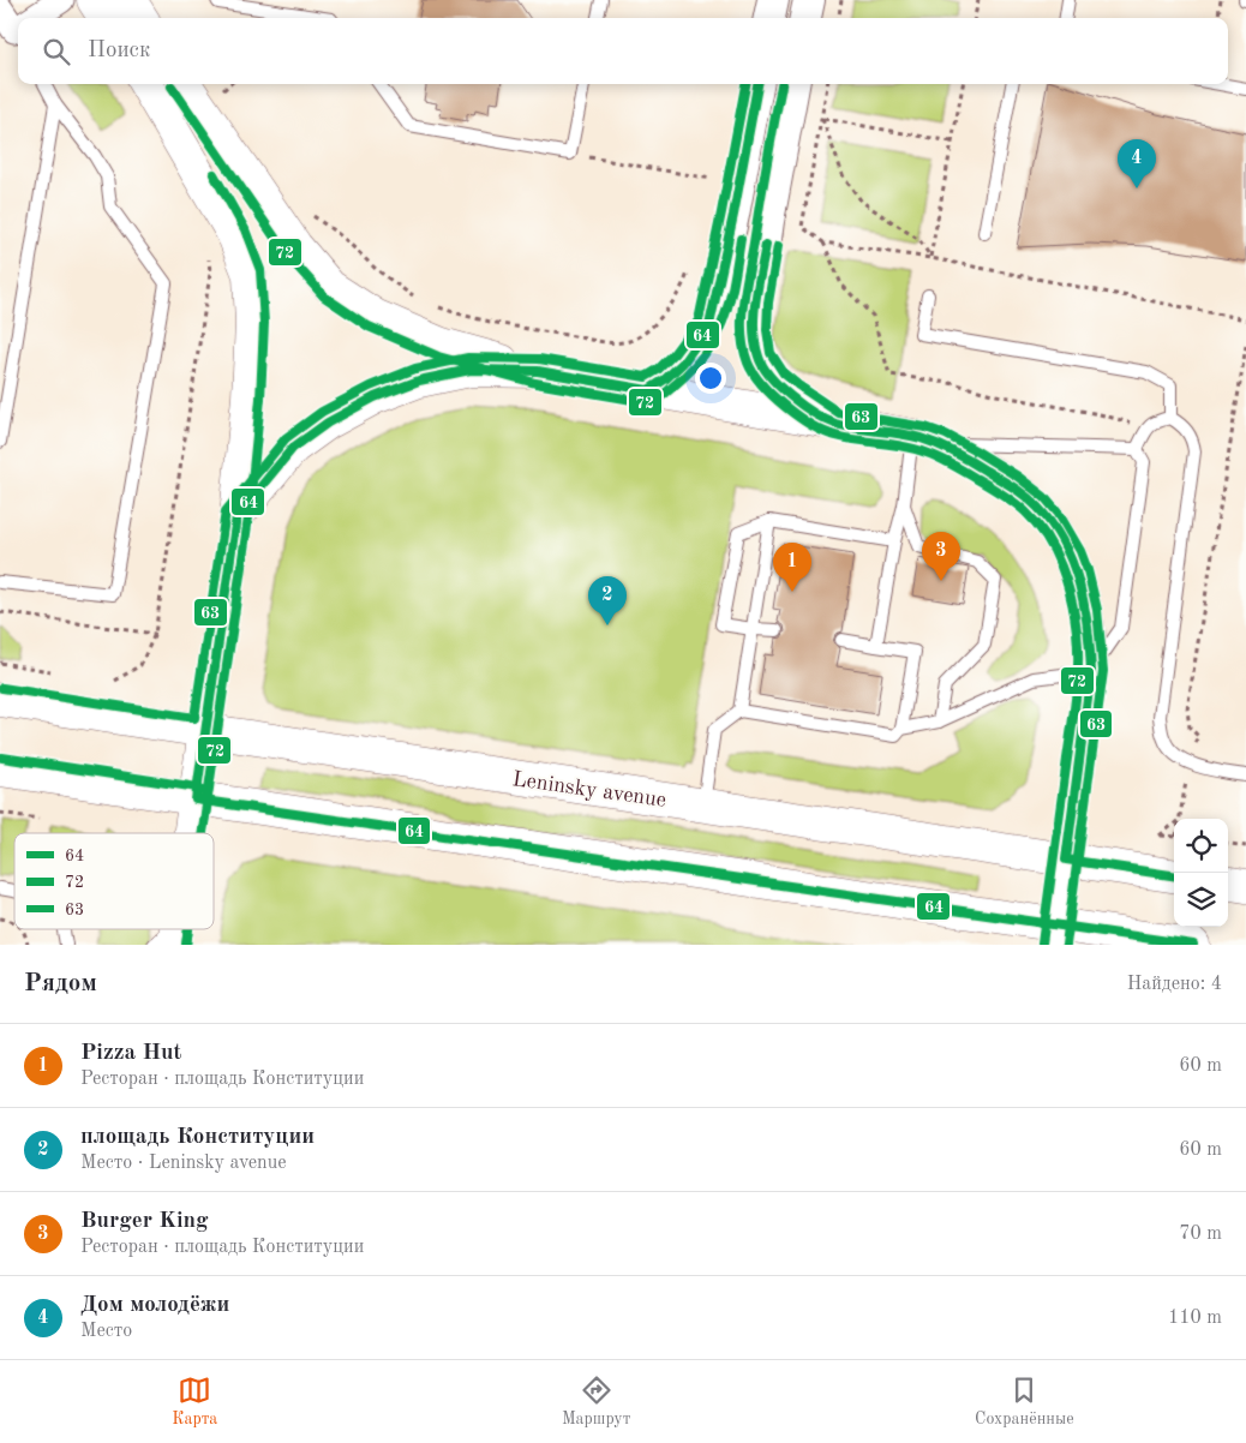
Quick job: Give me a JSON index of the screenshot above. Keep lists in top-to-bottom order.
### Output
{
  "streets": {
    "main road": ["Leninsky avenue"]
  },
  "lines": ["transit line 64", "transit line 72", "transit line 63"],
  "legend": ["64", "72", "63"],
  "page": {
    "search": "Поиск",
    "pins": [
      "4",
      "3",
      "1",
      "2"
    ],
    "heading": ["Рядом", "Найдено: 4"],
    "list": [
      {
        "mark": "1",
        "name": "Pizza Hut",
        "note": "Ресторан · площадь Конституции",
        "value": "60 m"
      },
      {
        "mark": "2",
        "name": "площадь Конституции",
        "note": "Место · Leninsky avenue",
        "value": "60 m"
      },
      {
        "mark": "3",
        "name": "Burger King",
        "note": "Ресторан · площадь Конституции",
        "value": "70 m"
      },
      {
        "mark": "4",
        "name": "Дом молодёжи",
        "note": "Место",
        "value": "110 m"
      }
    ],
    "nav": ["Карта", "Маршрут", "Сохранённые"]
  }
}
